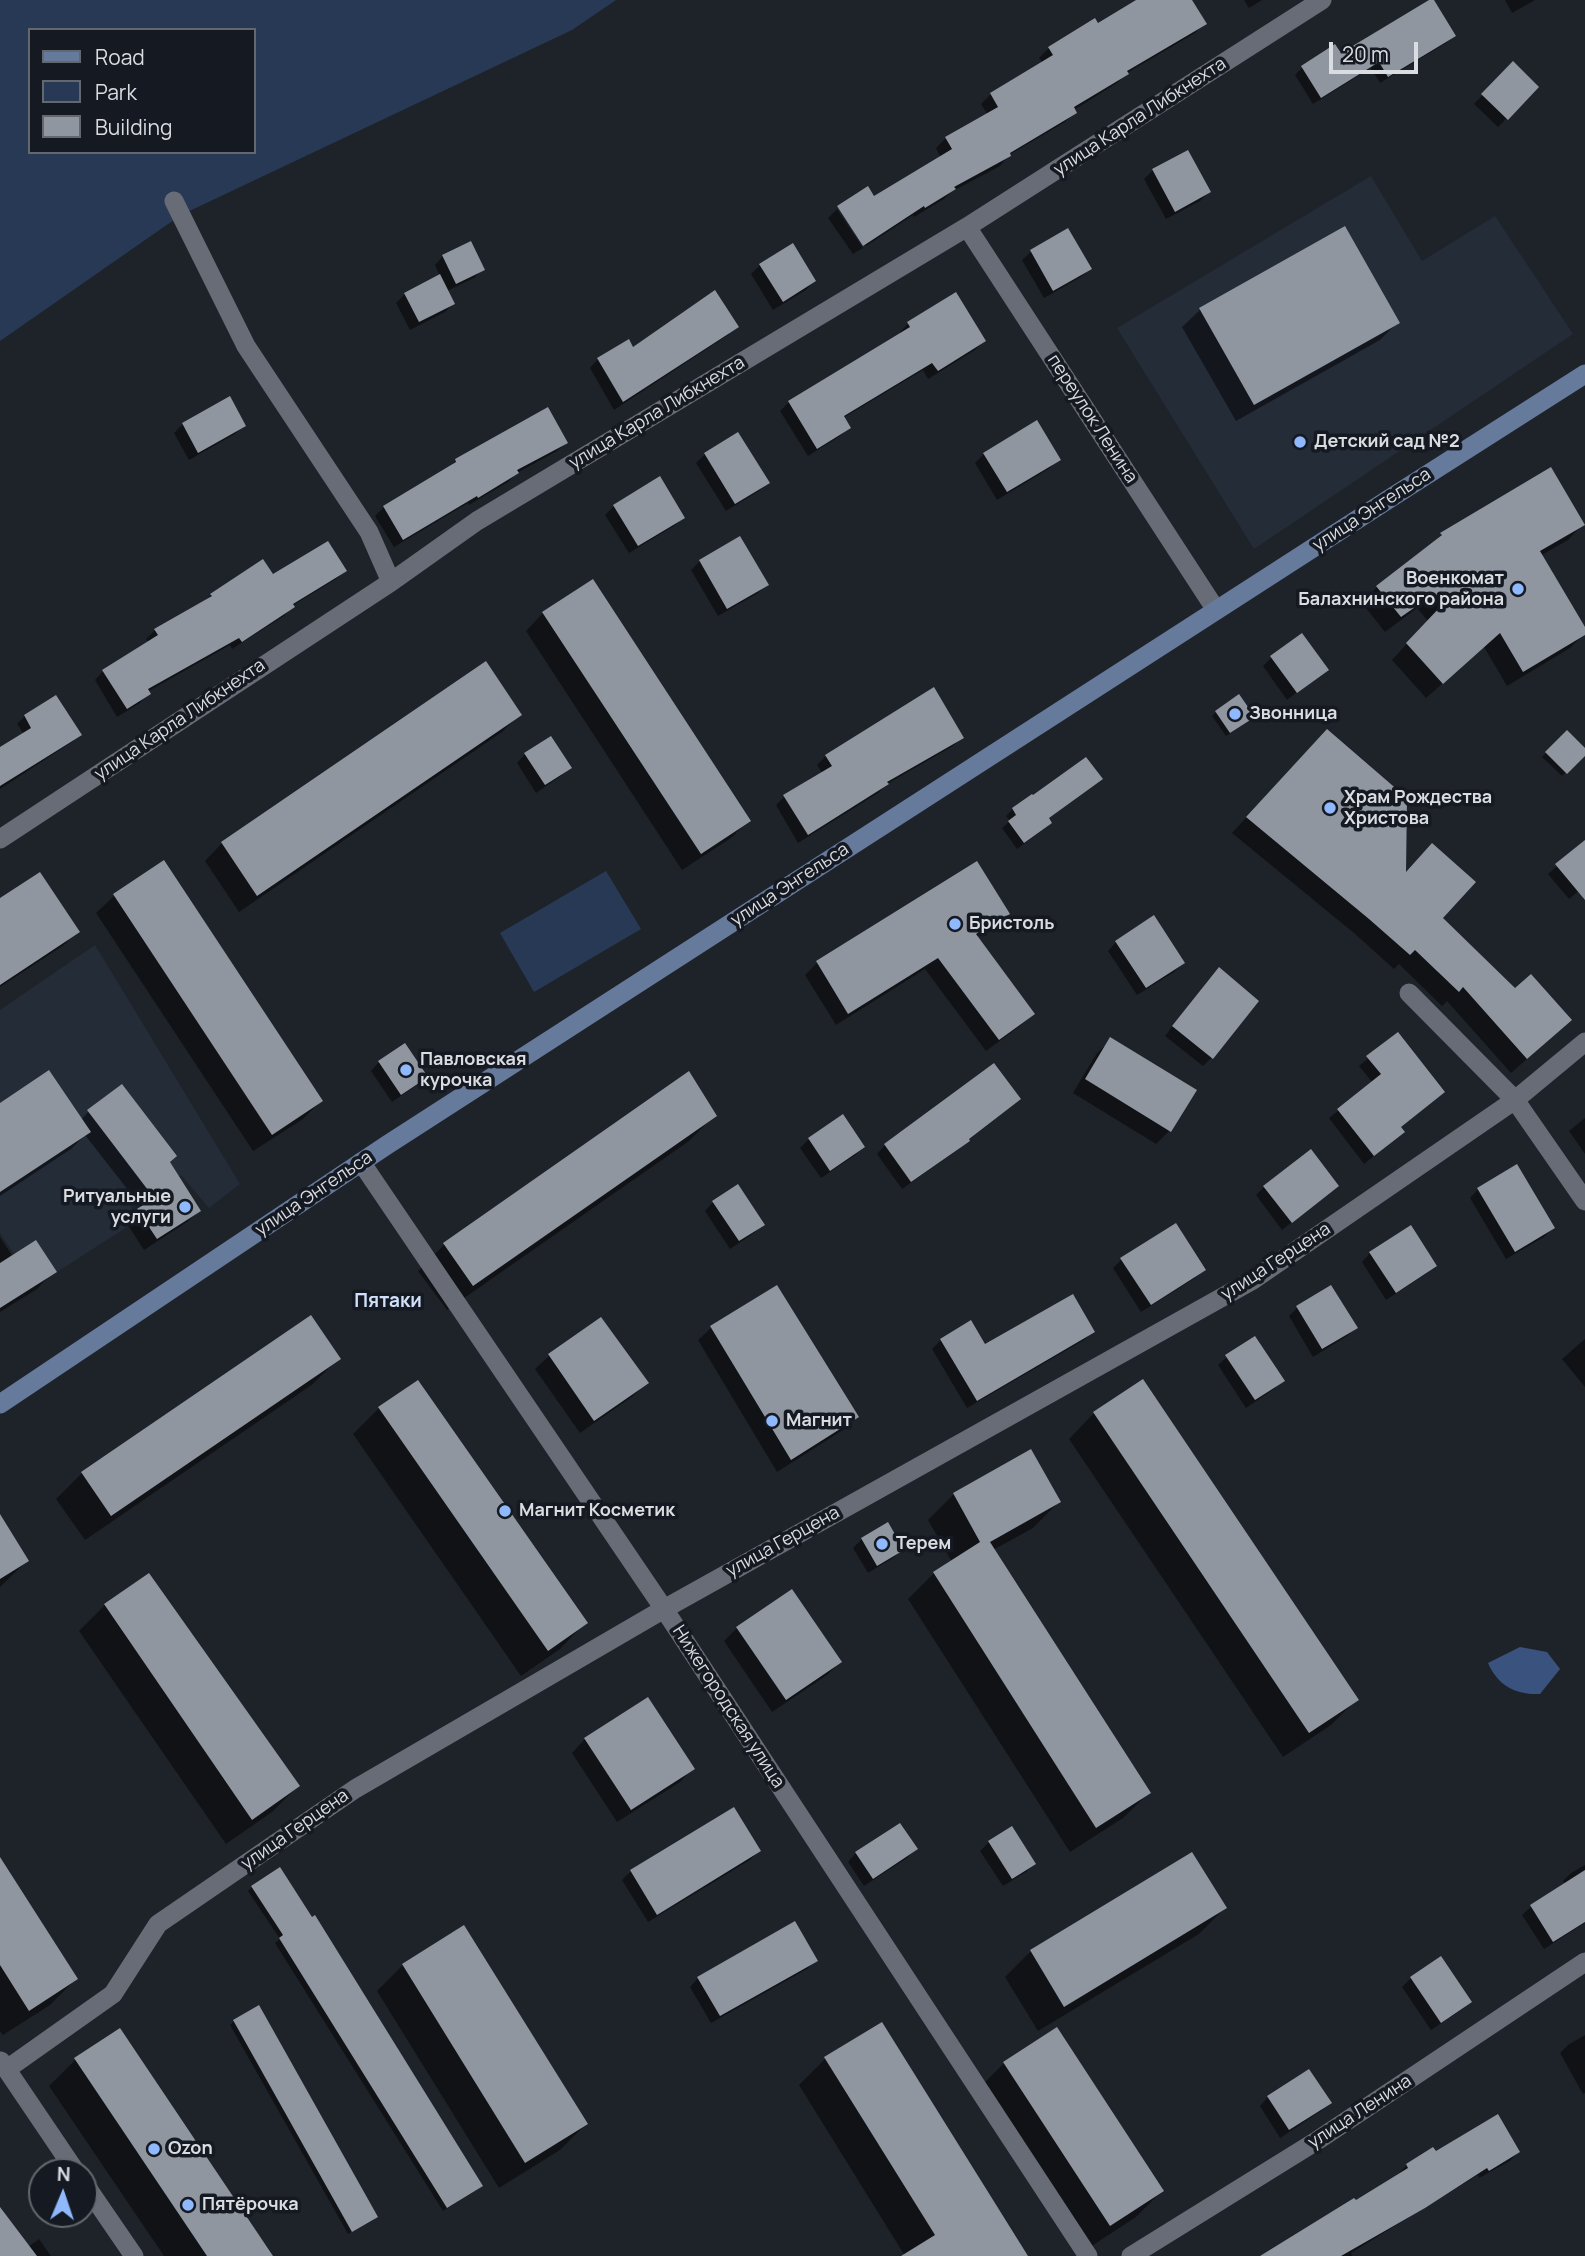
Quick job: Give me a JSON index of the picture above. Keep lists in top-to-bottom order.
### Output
{
  "streets": {
    "main road": ["улица Энгельса"],
    "street": [
      "улица Карла Либкнехта",
      "переулок Ленина",
      "улица Герцена",
      "Нижегородская улица",
      "улица Ленина"
    ]
  },
  "crossings": [
    ["улица Карла Либкнехта", "переулок Ленина"],
    ["переулок Ленина", "улица Энгельса"],
    ["улица Энгельса", "Нижегородская улица"],
    ["улица Герцена", "Нижегородская улица"]
  ],
  "districts": ["Пятаки"],
  "places": [
    "Детский сад №2",
    "Военкомат Балахнинского района",
    "Звонница",
    "Храм Рождества Христова",
    "Бристоль",
    "Павловская курочка",
    "Ритуальные услуги",
    "Магнит",
    "Магнит Косметик",
    "Терем",
    "Ozon",
    "Пятёрочка"
  ],
  "legend": ["Road", "Park", "Building"],
  "scale_bar": "20 m",
  "north": "top"
}
